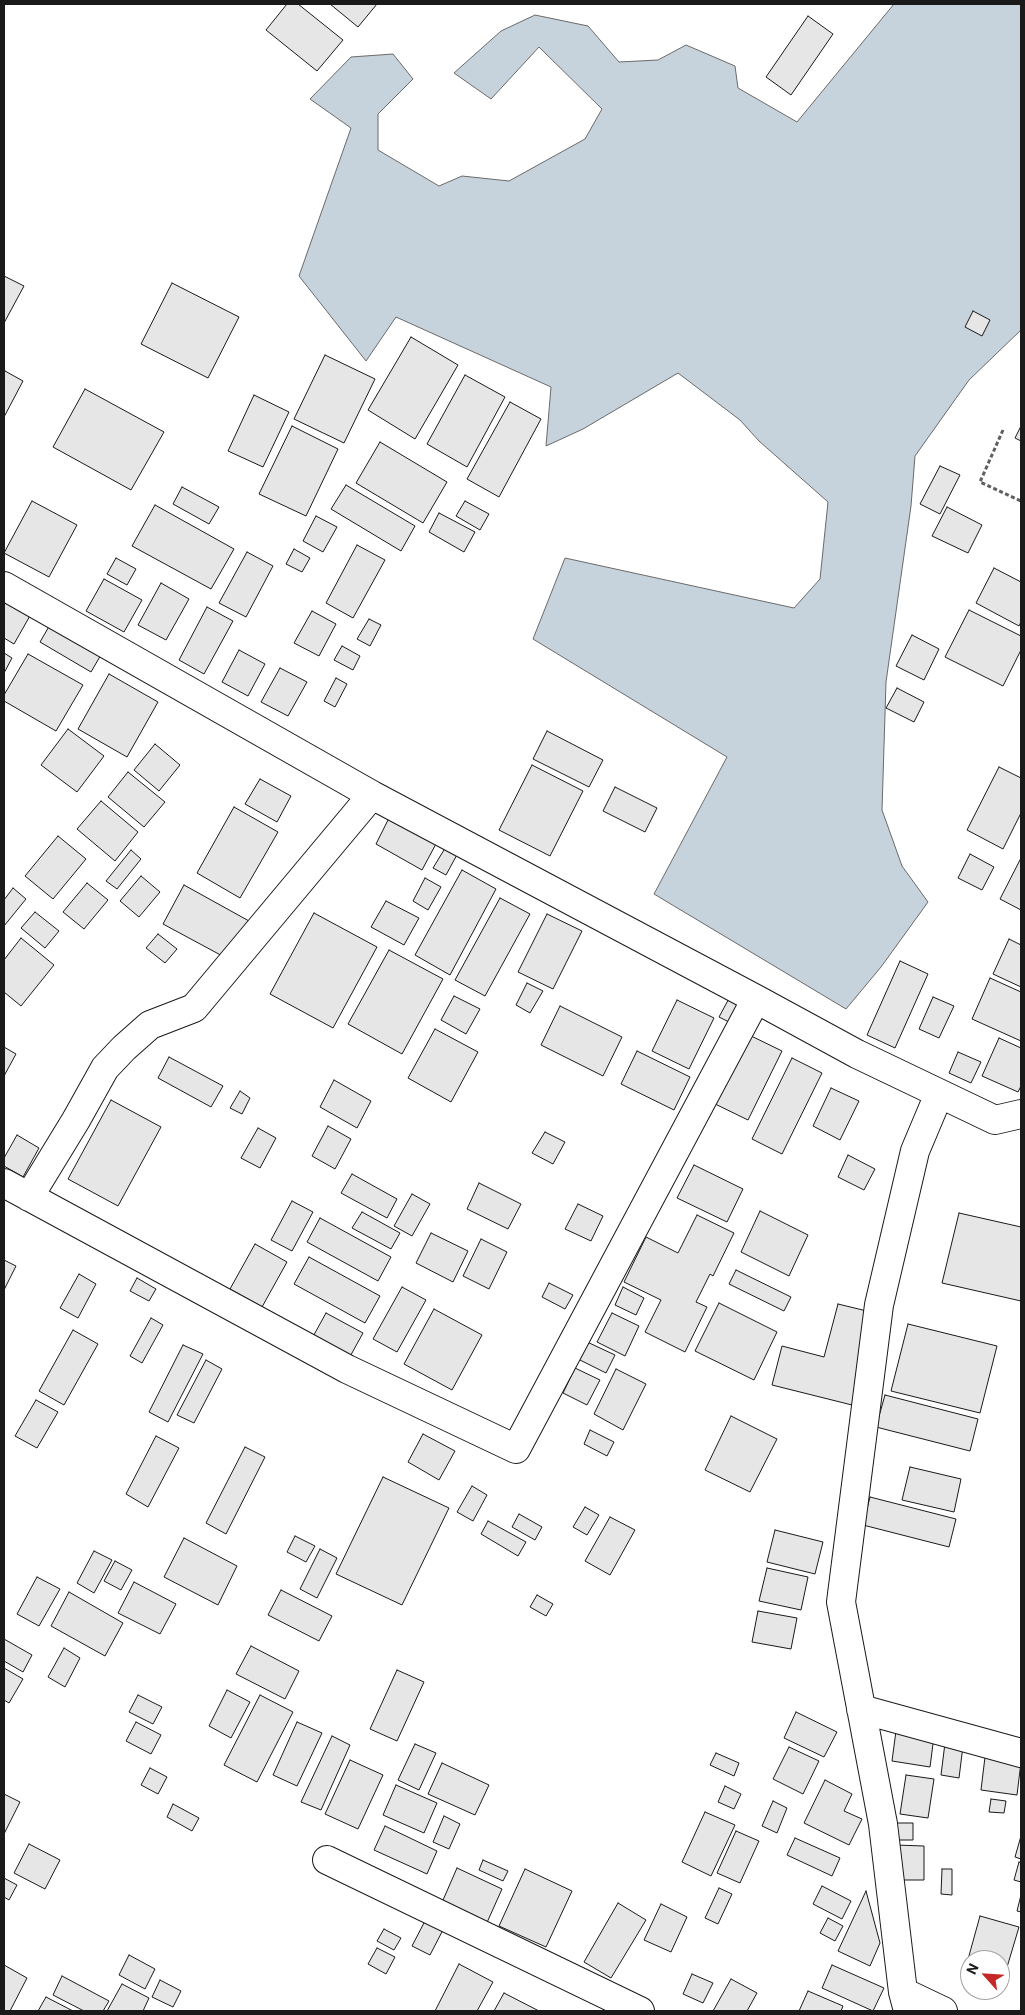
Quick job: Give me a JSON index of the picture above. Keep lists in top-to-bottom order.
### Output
{
  "north": "top left"
}
